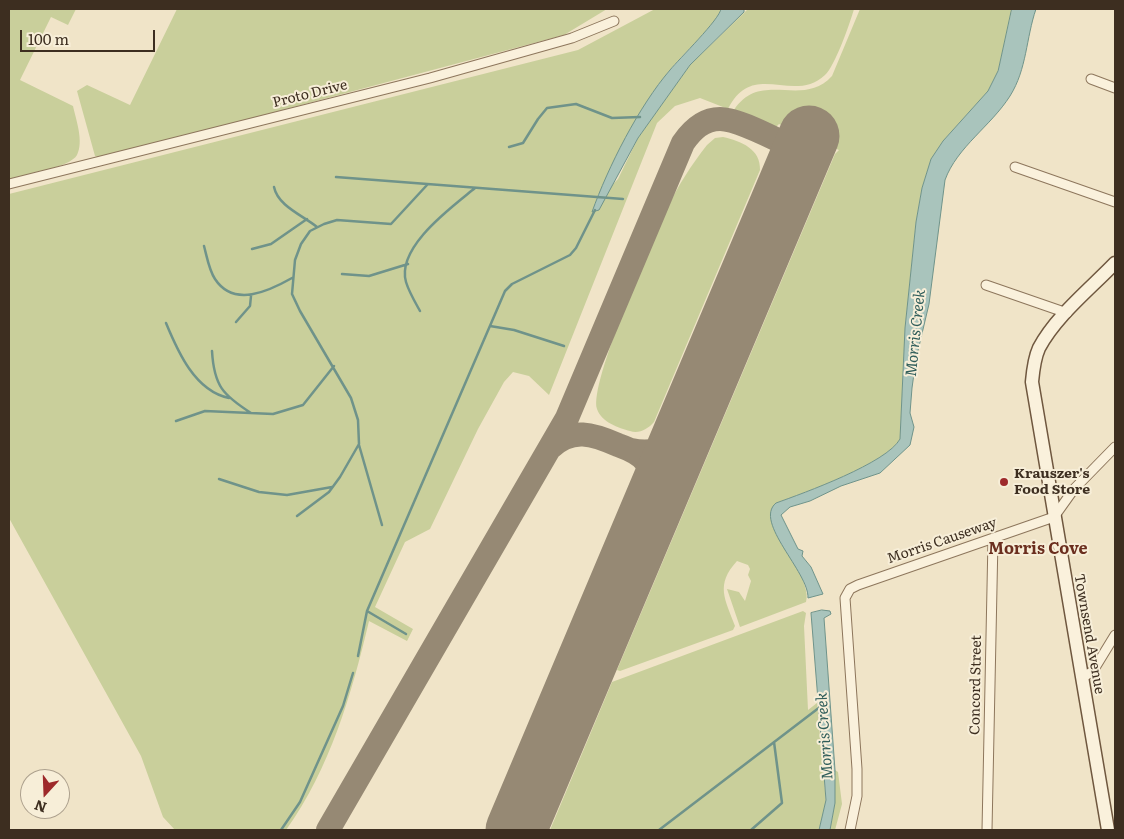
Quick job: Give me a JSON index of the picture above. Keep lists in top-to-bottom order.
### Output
{
  "streets": {
    "main road": ["Townsend Avenue"],
    "street": ["Proto Drive", "Morris Causeway", "Concord Street"]
  },
  "crossings": [
    ["Morris Causeway", "Townsend Avenue"],
    ["Morris Causeway", "Concord Street"]
  ],
  "districts": ["Morris Cove"],
  "water": ["Morris Creek"],
  "places": ["Krauszer's Food Store"],
  "scale_bar": "100 m",
  "north": "bottom"
}
